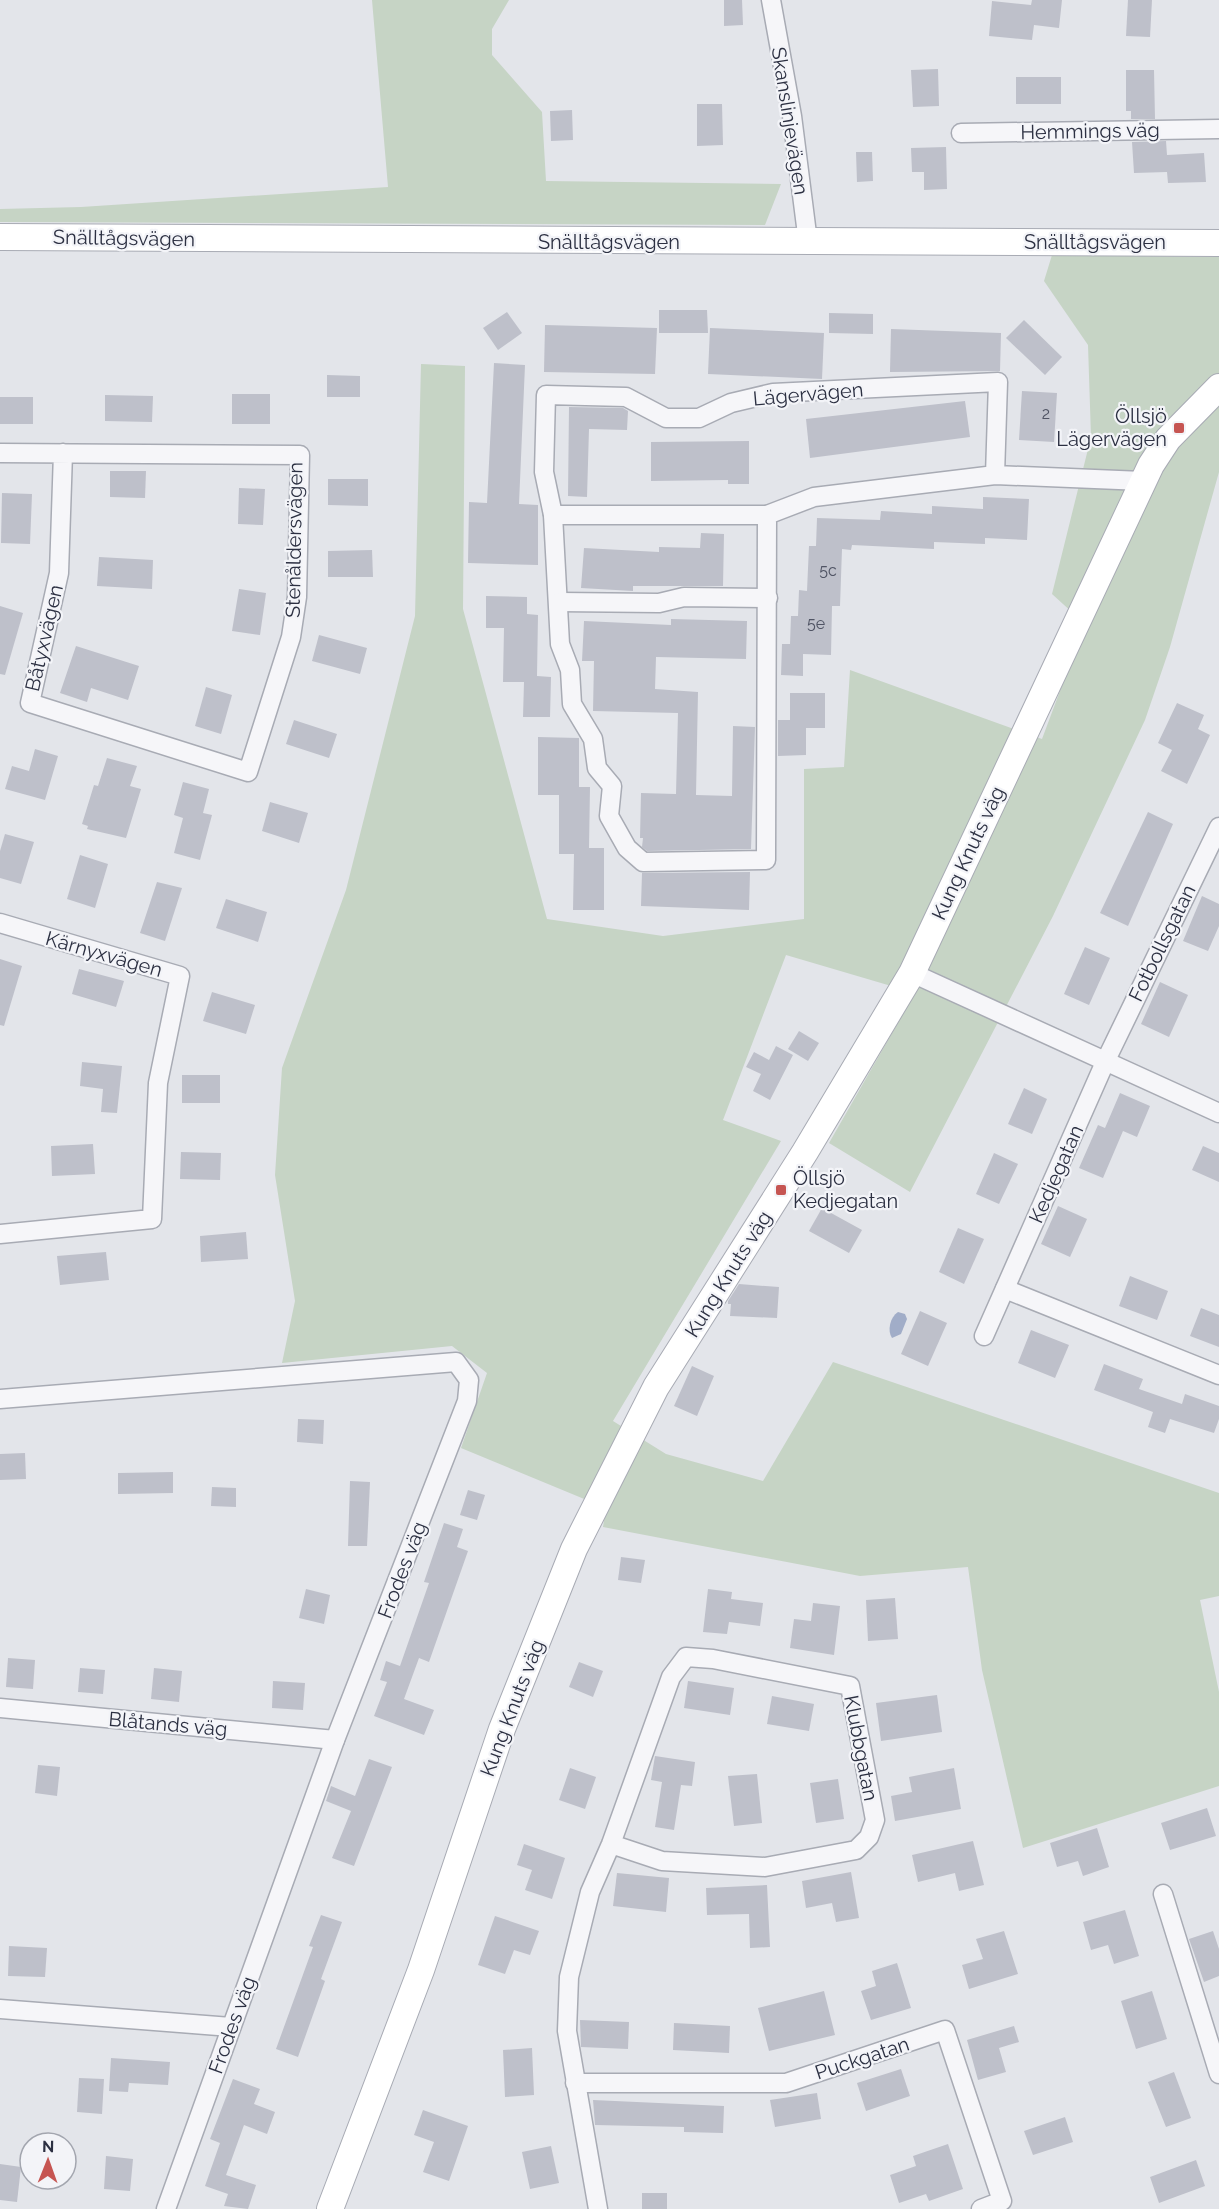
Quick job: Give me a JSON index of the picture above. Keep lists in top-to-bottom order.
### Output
{
  "streets": {
    "street": [
      "Skanslinjevägen",
      "Hemmings väg",
      "Snälltågsvägen",
      "Lägervägen",
      "Stenåldersvägen",
      "Båtyxvägen",
      "Kung Knuts väg",
      "Fotbollsgatan",
      "Kärnyxvägen",
      "Kedjegatan",
      "Frodes väg",
      "Blåtands väg",
      "Klubbgatan",
      "Puckgatan"
    ]
  },
  "crossings": [
    ["Skanslinjevägen", "Snälltågsvägen"],
    ["Stenåldersvägen", "Båtyxvägen"],
    ["Fotbollsgatan", "Kedjegatan"],
    ["Frodes väg", "Blåtands väg"],
    ["Klubbgatan", "Puckgatan"]
  ],
  "places": {
    "transit": ["Öllsjö Lägervägen", "Öllsjö Kedjegatan"]
  },
  "house_numbers": ["2", "5c", "5e"],
  "north": "top"
}
